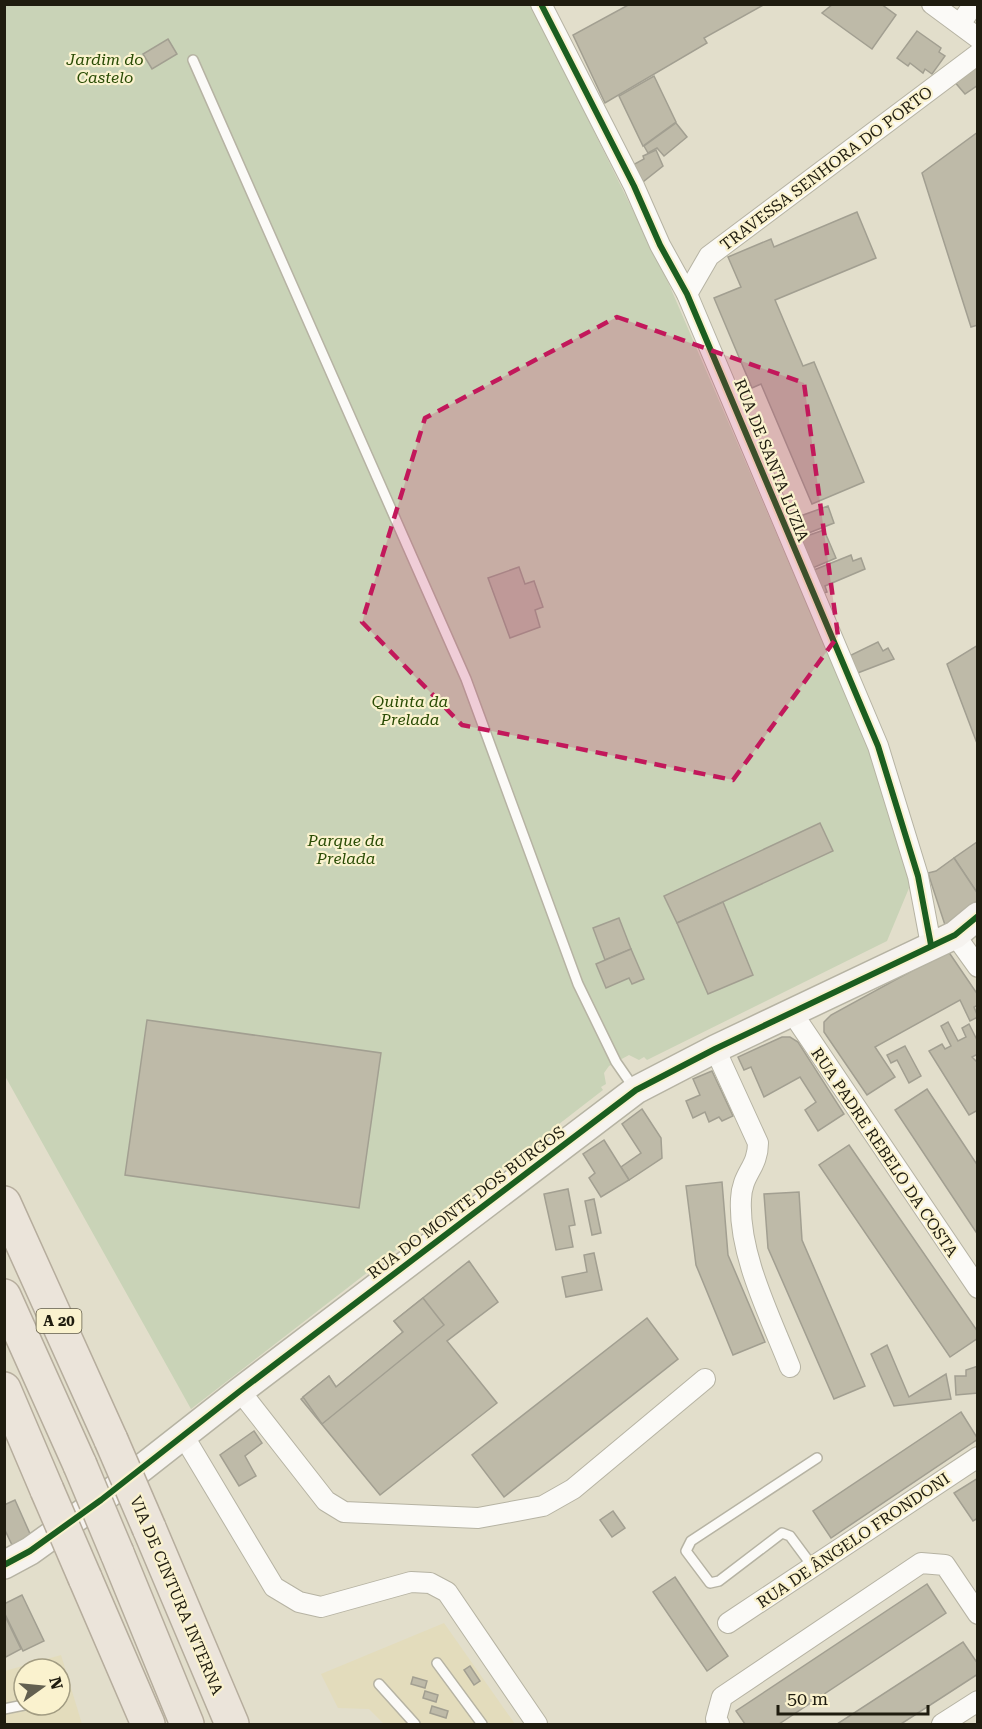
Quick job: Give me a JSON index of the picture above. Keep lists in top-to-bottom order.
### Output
{
  "streets": {
    "highway": ["A 20", "VIA DE CINTURA INTERNA"],
    "main road": ["RUA DO MONTE DOS BURGOS"],
    "street": [
      "TRAVESSA SENHORA DO PORTO",
      "RUA DE SANTA LUZIA",
      "RUA PADRE REBELO DA COSTA",
      "RUA DE ÂNGELO FRONDONI"
    ]
  },
  "crossings": [
    ["TRAVESSA SENHORA DO PORTO", "RUA DE SANTA LUZIA"],
    ["RUA DE SANTA LUZIA", "RUA DO MONTE DOS BURGOS"],
    ["RUA PADRE REBELO DA COSTA", "RUA DO MONTE DOS BURGOS"]
  ],
  "parks": ["Jardim do Castelo", "Quinta da Prelada", "Parque da Prelada"],
  "scale_bar": "50 m",
  "north": "right"
}
